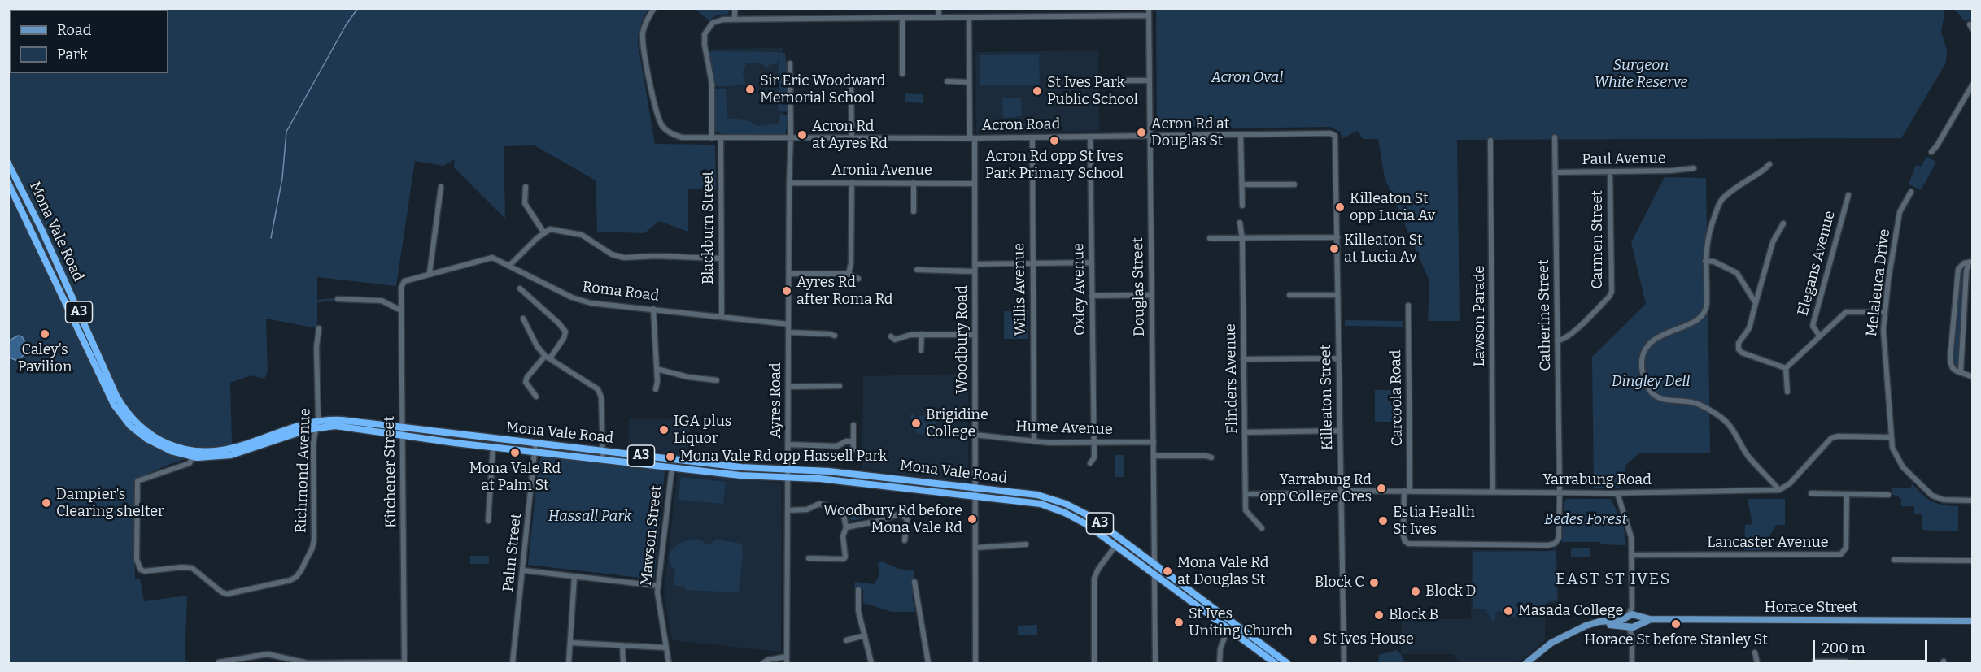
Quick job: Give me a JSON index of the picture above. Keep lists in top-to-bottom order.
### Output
{
  "streets": {
    "highway": ["Mona Vale Road", "A3"],
    "main road": ["Horace Street"],
    "street": [
      "Acron Road",
      "Paul Avenue",
      "Aronia Avenue",
      "Blackburn Street",
      "Carmen Street",
      "Elegans Avenue",
      "Melaleuca Drive",
      "Douglas Street",
      "Willis Avenue",
      "Oxley Avenue",
      "Roma Road",
      "Catherine Street",
      "Lawson Parade",
      "Woodbury Road",
      "Flinders Avenue",
      "Killeaton Street",
      "Carcoola Road",
      "Ayres Road",
      "Hume Avenue",
      "Richmond Avenue",
      "Kitchener Street",
      "Yarrabung Road",
      "Mawson Street",
      "Lancaster Avenue",
      "Palm Street"
    ]
  },
  "crossings": [
    ["Acron Road", "Blackburn Street"],
    ["Acron Road", "Douglas Street"],
    ["Acron Road", "Willis Avenue"],
    ["Acron Road", "Oxley Avenue"],
    ["Acron Road", "Woodbury Road"],
    ["Acron Road", "Killeaton Street"],
    ["Acron Road", "Ayres Road"],
    ["Paul Avenue", "Carmen Street"],
    ["Paul Avenue", "Catherine Street"],
    ["Aronia Avenue", "Woodbury Road"],
    ["Aronia Avenue", "Ayres Road"],
    ["Blackburn Street", "Roma Road"],
    ["Mona Vale Road", "Douglas Street"],
    ["Mona Vale Road", "Woodbury Road"],
    ["Mona Vale Road", "Ayres Road"],
    ["Mona Vale Road", "Richmond Avenue"],
    ["Mona Vale Road", "Kitchener Street"],
    ["Mona Vale Road", "Mawson Street"],
    ["Mona Vale Road", "Palm Street"],
    ["Carmen Street", "Catherine Street"],
    ["Douglas Street", "Hume Avenue"],
    ["Willis Avenue", "Hume Avenue"],
    ["Oxley Avenue", "Hume Avenue"],
    ["Roma Road", "Ayres Road"],
    ["Roma Road", "Kitchener Street"],
    ["Catherine Street", "Carcoola Road"],
    ["Catherine Street", "Yarrabung Road"],
    ["Lawson Parade", "Yarrabung Road"],
    ["Woodbury Road", "Hume Avenue"],
    ["Flinders Avenue", "Yarrabung Road"],
    ["Killeaton Street", "Yarrabung Road"],
    ["Carcoola Road", "Yarrabung Road"]
  ],
  "districts": ["EAST ST IVES"],
  "parks": [
    "Surgeon White Reserve",
    "Acron Oval",
    "Dingley Dell",
    "Hassall Park",
    "Bedes Forest"
  ],
  "places": [
    "Sir Eric Woodward Memorial School",
    "St Ives Park Public School",
    "Acron Rd at Douglas St",
    "Acron Rd at Ayres Rd",
    "Acron Rd opp St Ives Park Primary School",
    "Killeaton St opp Lucia Av",
    "Killeaton St at Lucia Av",
    "Ayres Rd after Roma Rd",
    "Caley's Pavilion",
    "Brigidine College",
    "IGA plus Liquor",
    "Mona Vale Rd at Palm St",
    "Mona Vale Rd opp Hassell Park",
    "Yarrabung Rd opp College Cres",
    "Dampier's Clearing shelter",
    "Woodbury Rd before Mona Vale Rd",
    "Estia Health St Ives",
    "Mona Vale Rd at Douglas St",
    "Block C",
    "Block D",
    "Masada College",
    "Block B",
    "St Ives Uniting Church",
    "Horace St before Stanley St",
    "St Ives House"
  ],
  "legend": ["Road", "Park"],
  "scale_bar": "200 m"
}
